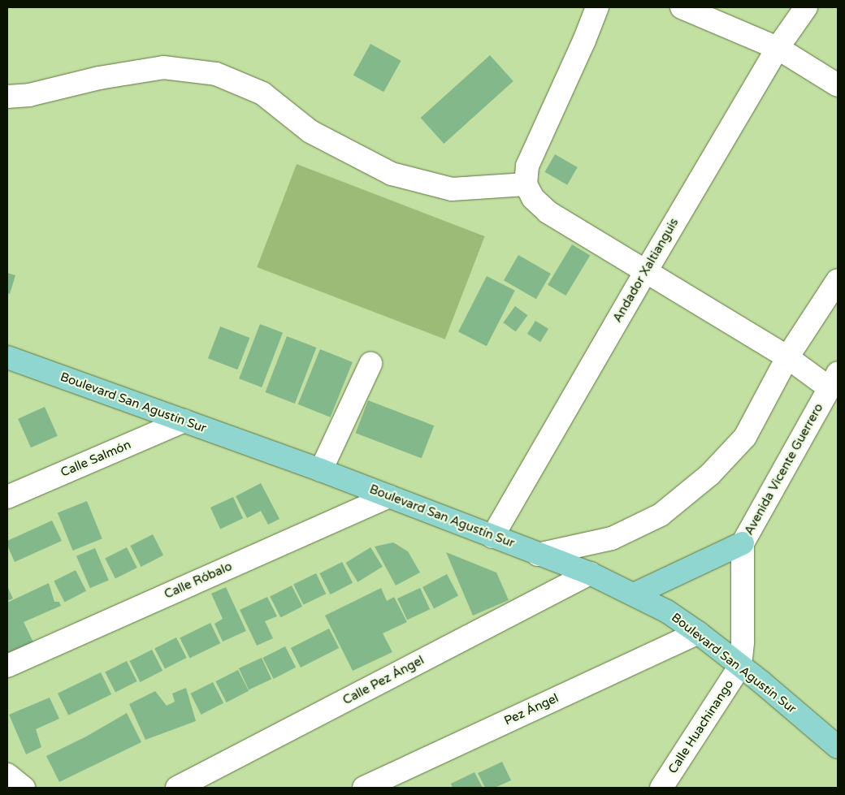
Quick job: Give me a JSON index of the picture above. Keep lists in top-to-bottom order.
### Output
{
  "streets": {
    "main road": ["Boulevard San Agustín Sur"],
    "street": [
      "Andador Xaltianguis",
      "Calle Salmón",
      "Avenida Vicente Guerrero",
      "Calle Róbalo",
      "Calle Pez Ángel",
      "Pez Ángel",
      "Calle Huachinango"
    ]
  },
  "crossings": [
    ["Andador Xaltianguis", "Boulevard San Agustín Sur"],
    ["Boulevard San Agustín Sur", "Calle Salmón"],
    ["Boulevard San Agustín Sur", "Avenida Vicente Guerrero"],
    ["Boulevard San Agustín Sur", "Calle Róbalo"],
    ["Boulevard San Agustín Sur", "Calle Pez Ángel"],
    ["Boulevard San Agustín Sur", "Pez Ángel"],
    ["Boulevard San Agustín Sur", "Calle Huachinango"],
    ["Avenida Vicente Guerrero", "Calle Huachinango"]
  ]
}
